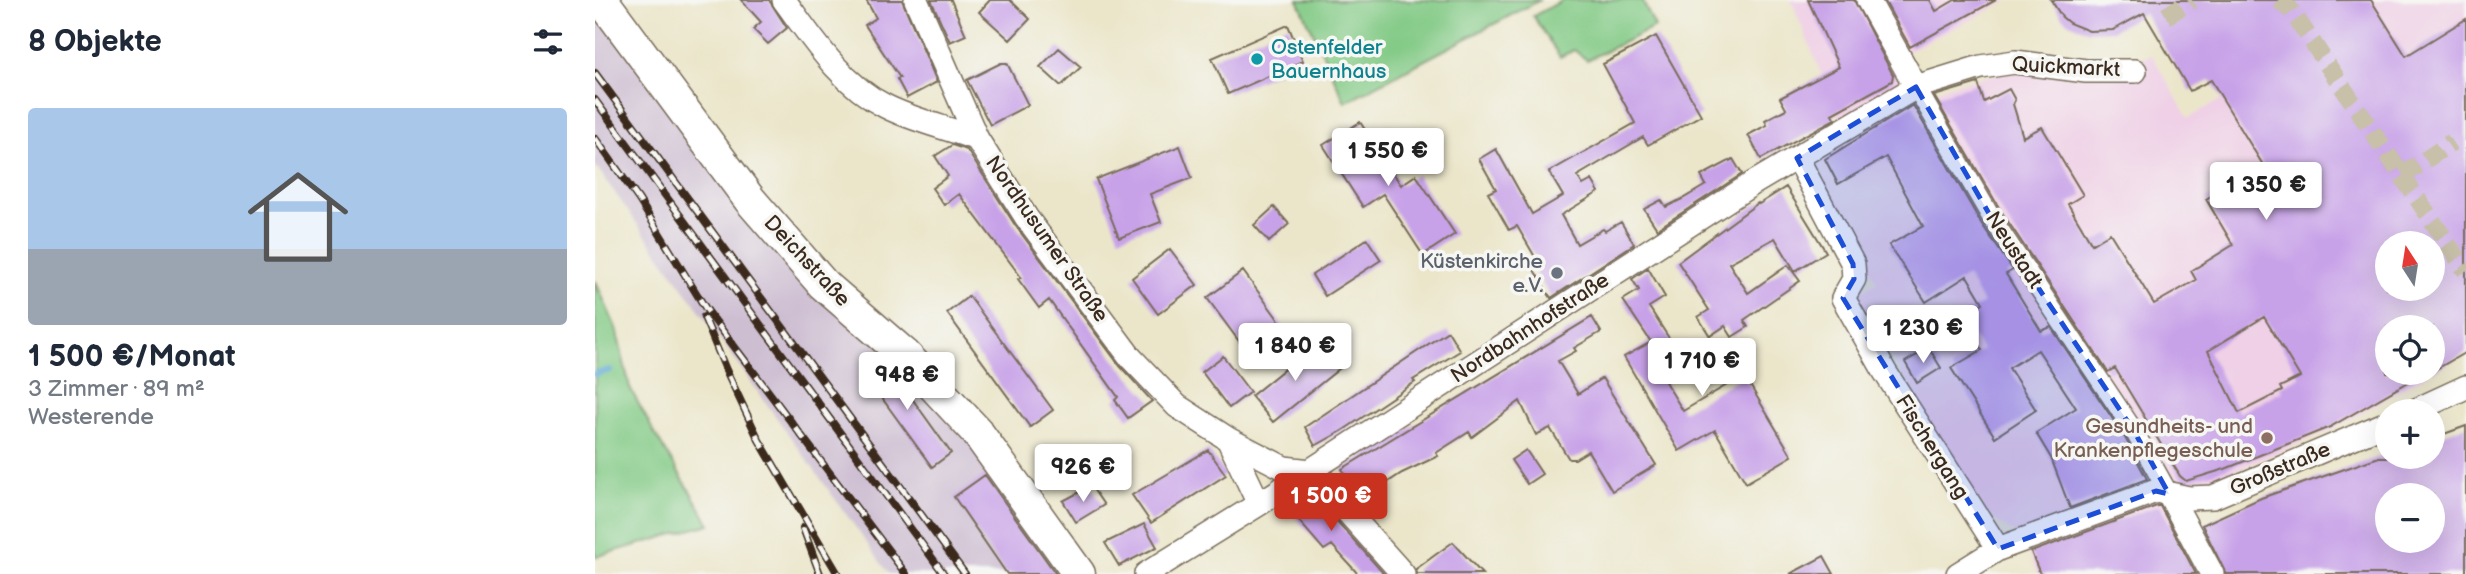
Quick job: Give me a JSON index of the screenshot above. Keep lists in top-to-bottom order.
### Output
{
  "streets": {
    "main road": ["Deichstraße"],
    "street": [
      "Quickmarkt",
      "Nordhusumer Straße",
      "Neustadt",
      "Nordbahnhofstraße",
      "Fischergang",
      "Großstraße"
    ]
  },
  "crossings": [
    ["Quickmarkt", "Neustadt"],
    ["Quickmarkt", "Nordbahnhofstraße"],
    ["Nordhusumer Straße", "Nordbahnhofstraße"],
    ["Neustadt", "Nordbahnhofstraße"],
    ["Neustadt", "Großstraße"],
    ["Nordbahnhofstraße", "Fischergang"],
    ["Fischergang", "Großstraße"]
  ],
  "places": ["Ostenfelder Bauernhaus", "Küstenkirche e.V.", "Gesundheits- und Krankenpflegeschule"],
  "north": "top",
  "page": {
    "heading": "8 Objekte",
    "list": [
      {
        "name": "1 500 €/Monat",
        "note": "3 Zimmer · 89 m² · Westerende"
      }
    ],
    "price": [
      "1 550 €",
      "1 350 €",
      "1 230 €",
      "1 840 €",
      "1 710 €",
      "948 €",
      "926 €",
      "1 500 €"
    ],
    "map_buttons": ["+", "−"]
  }
}
